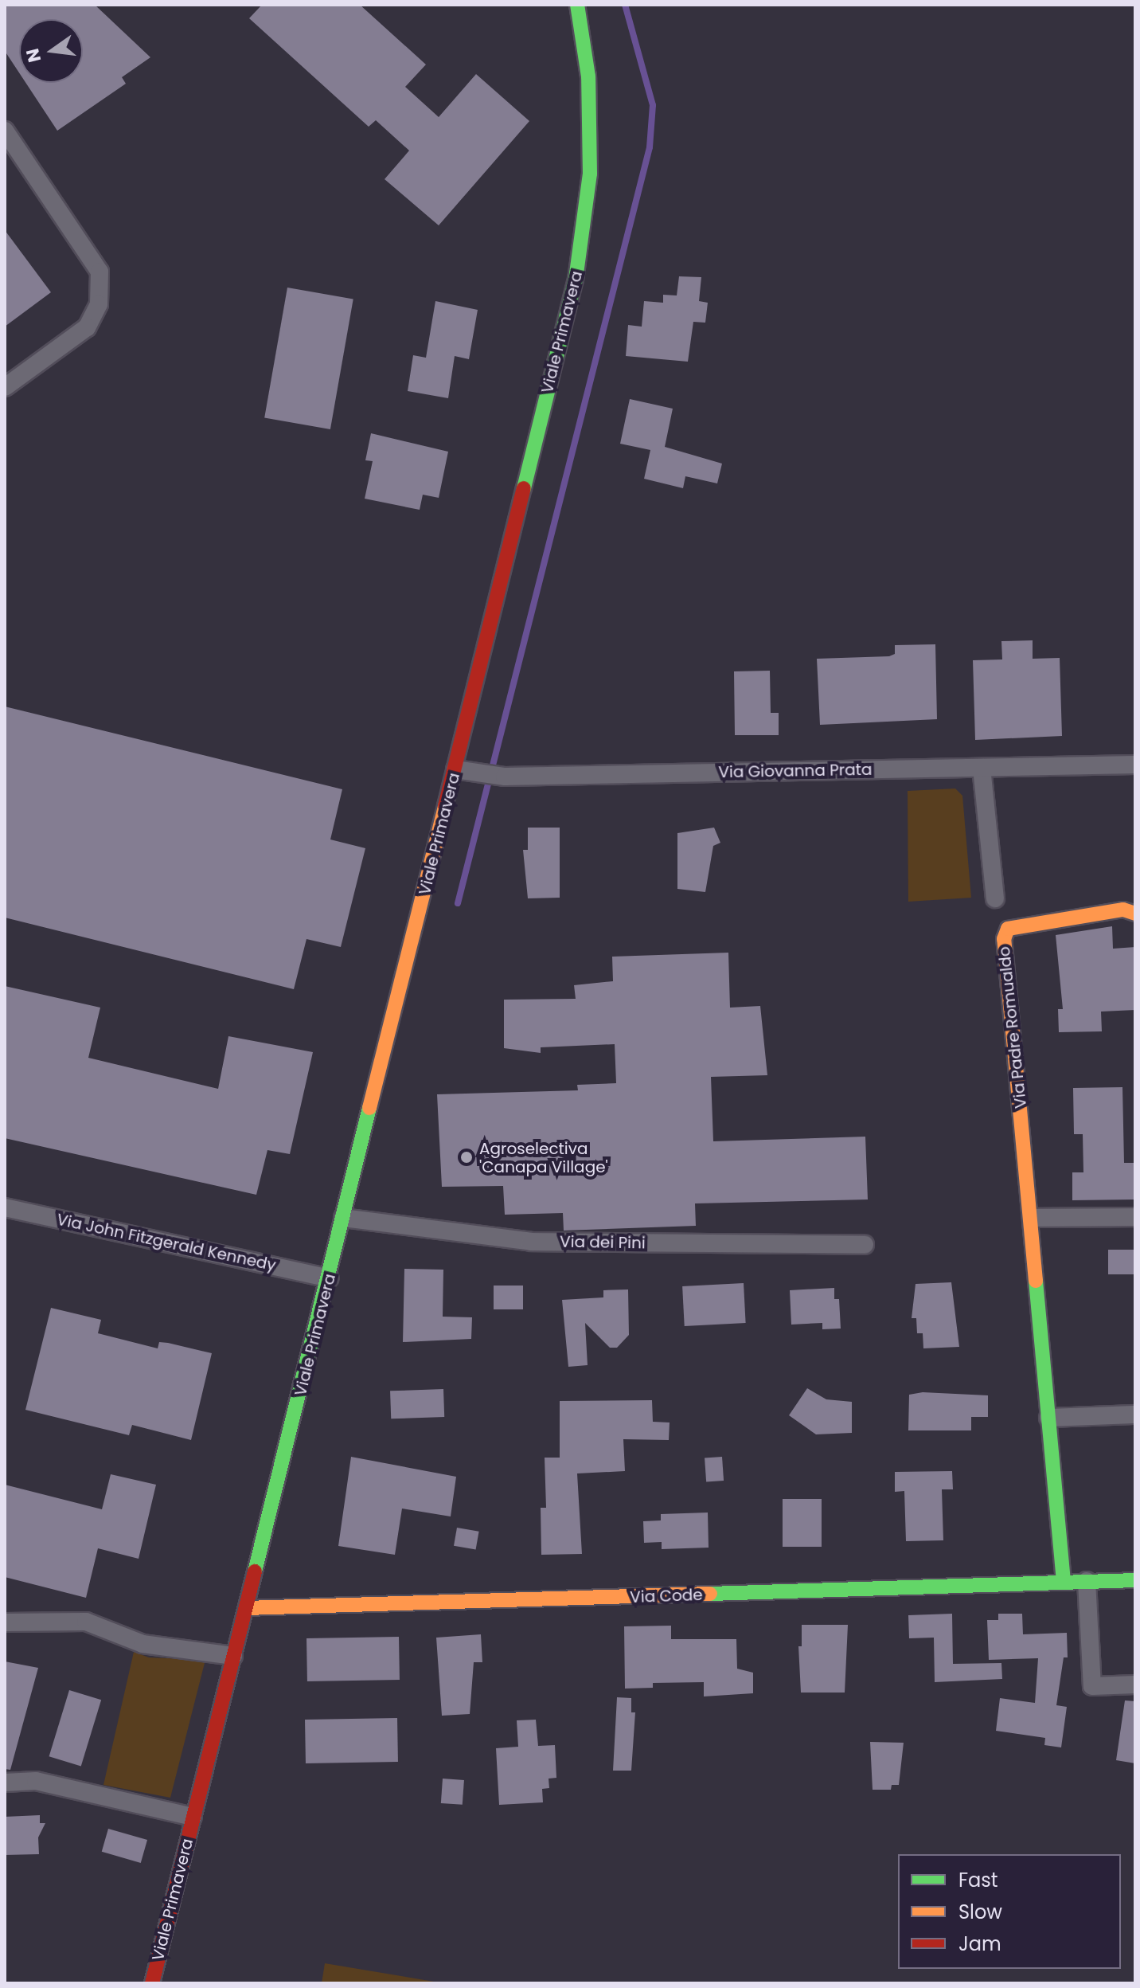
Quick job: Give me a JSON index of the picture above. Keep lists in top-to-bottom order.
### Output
{
  "streets": {
    "main road": ["Viale Primavera", "Via Padre Romualdo", "Via Code"],
    "street": ["Via Giovanna Prata", "Via John Fitzgerald Kennedy", "Via dei Pini"]
  },
  "crossings": [
    ["Viale Primavera", "Via Giovanna Prata"],
    ["Viale Primavera", "Via John Fitzgerald Kennedy"],
    ["Viale Primavera", "Via dei Pini"],
    ["Viale Primavera", "Via Code"],
    ["Via Padre Romualdo", "Via Code"]
  ],
  "places": ["Agroselectiva 'Canapa Village'"],
  "legend": ["Fast", "Slow", "Jam"],
  "north": "left"
}
